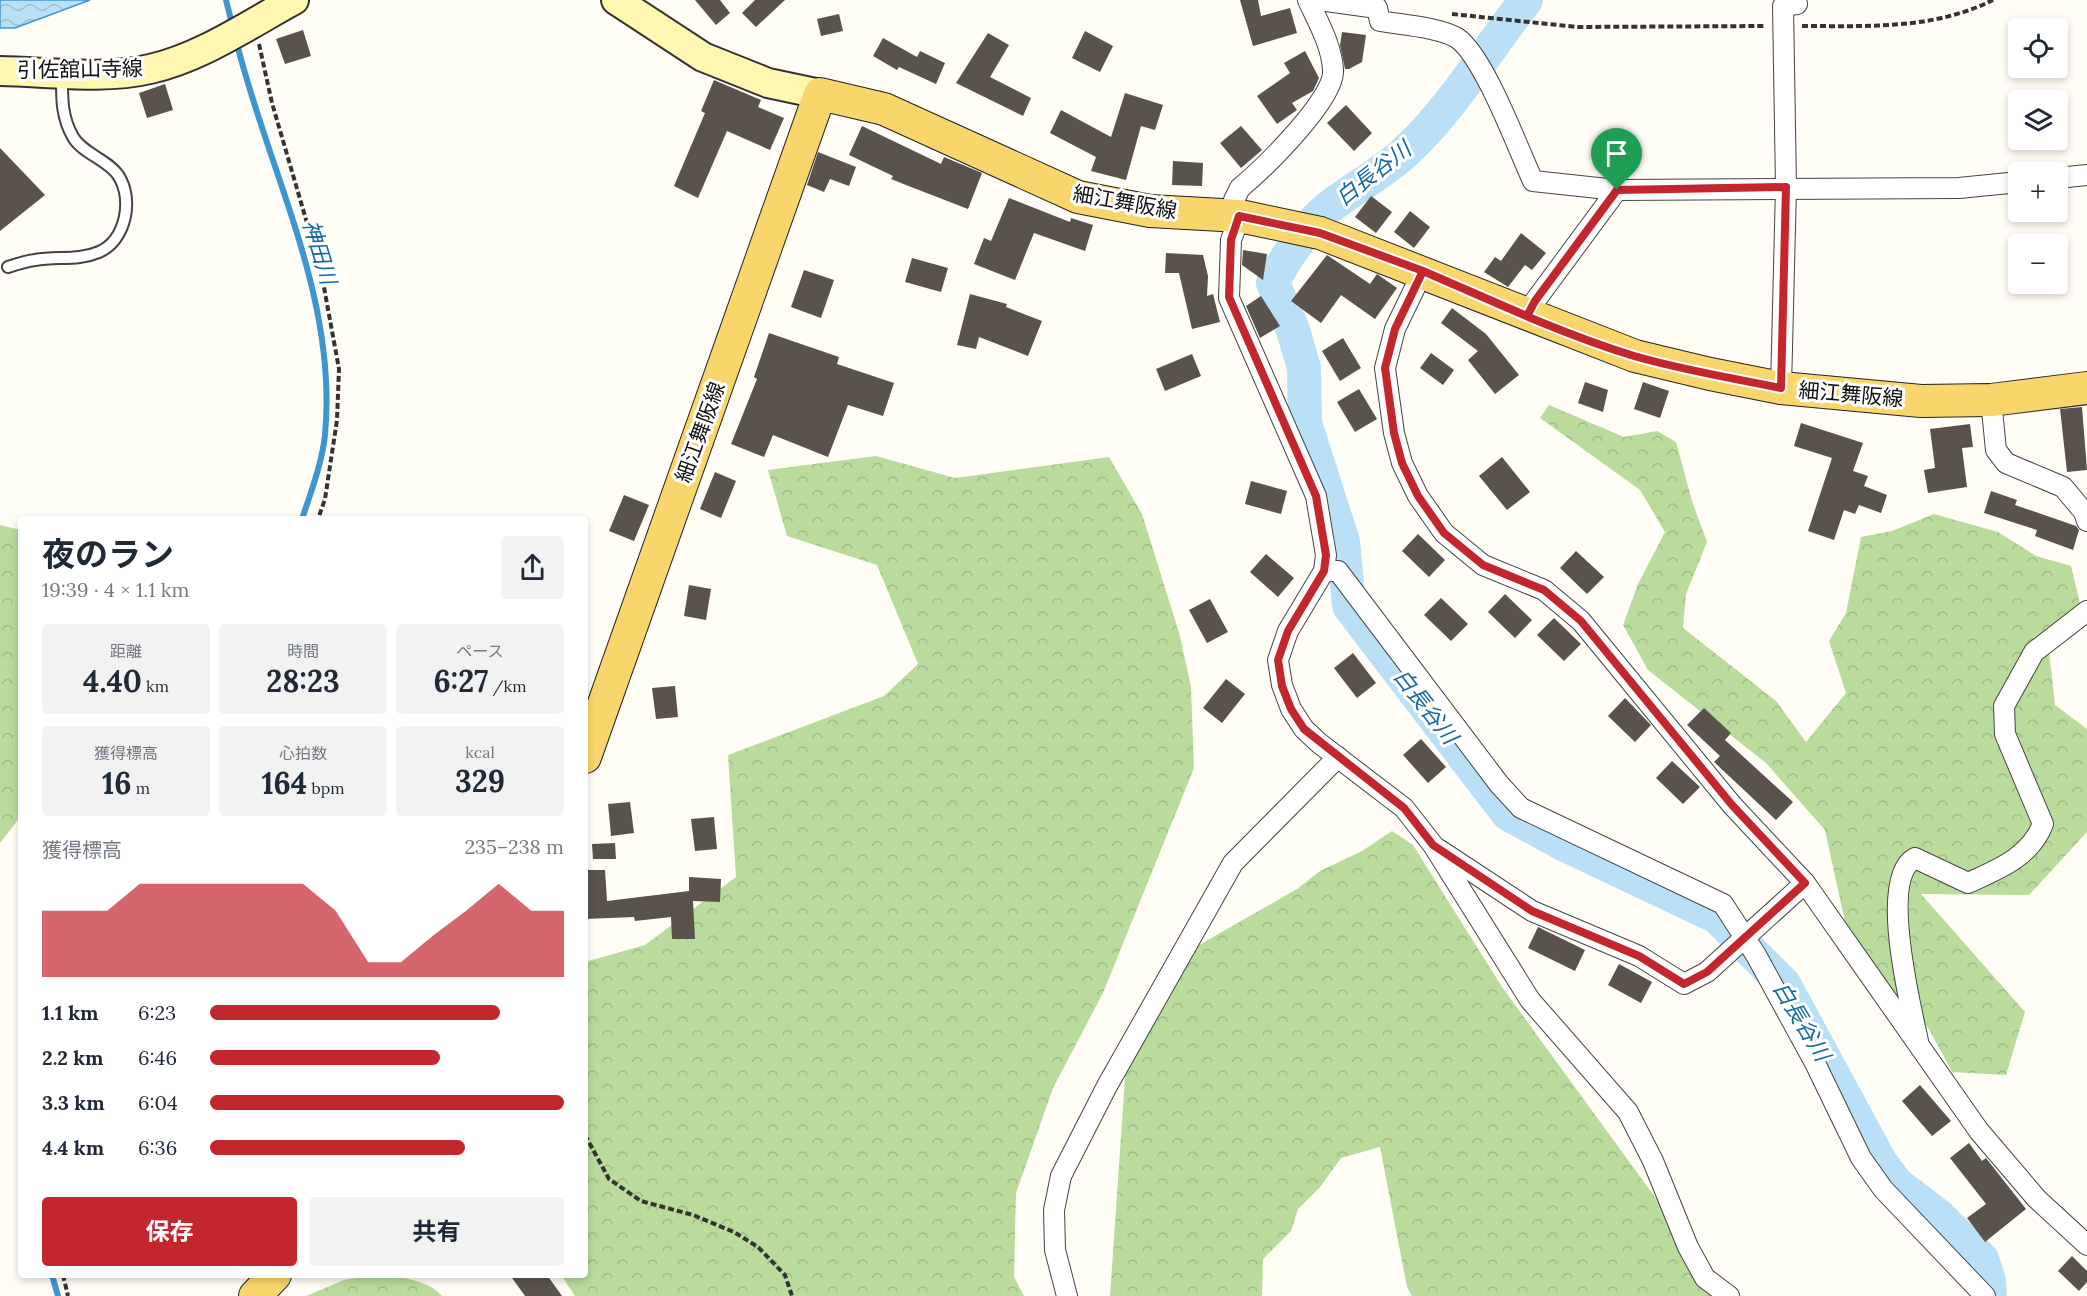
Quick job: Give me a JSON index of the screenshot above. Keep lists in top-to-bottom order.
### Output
{
  "streets": {
    "main road": ["引佐舘山寺線", "細江舞阪線"]
  },
  "water": ["白長谷川", "神田川"],
  "page": {
    "map_buttons": ["+", "−"],
    "heading": ["夜のラン", "19:39 · 4 × 1.1 km"],
    "stats": [
      ["距離", "4.40 km"],
      ["時間", "28:23"],
      ["ペース", "6:27 /km"],
      ["獲得標高", "16 m"],
      ["心拍数", "164 bpm"],
      ["kcal", "329"]
    ],
    "chart": ["獲得標高", "235–238 m"],
    "list": [
      {
        "name": "1.1 km",
        "note": "6:23"
      },
      {
        "name": "2.2 km",
        "note": "6:46"
      },
      {
        "name": "3.3 km",
        "note": "6:04"
      },
      {
        "name": "4.4 km",
        "note": "6:36"
      }
    ],
    "buttons": ["保存", "共有"]
  }
}
